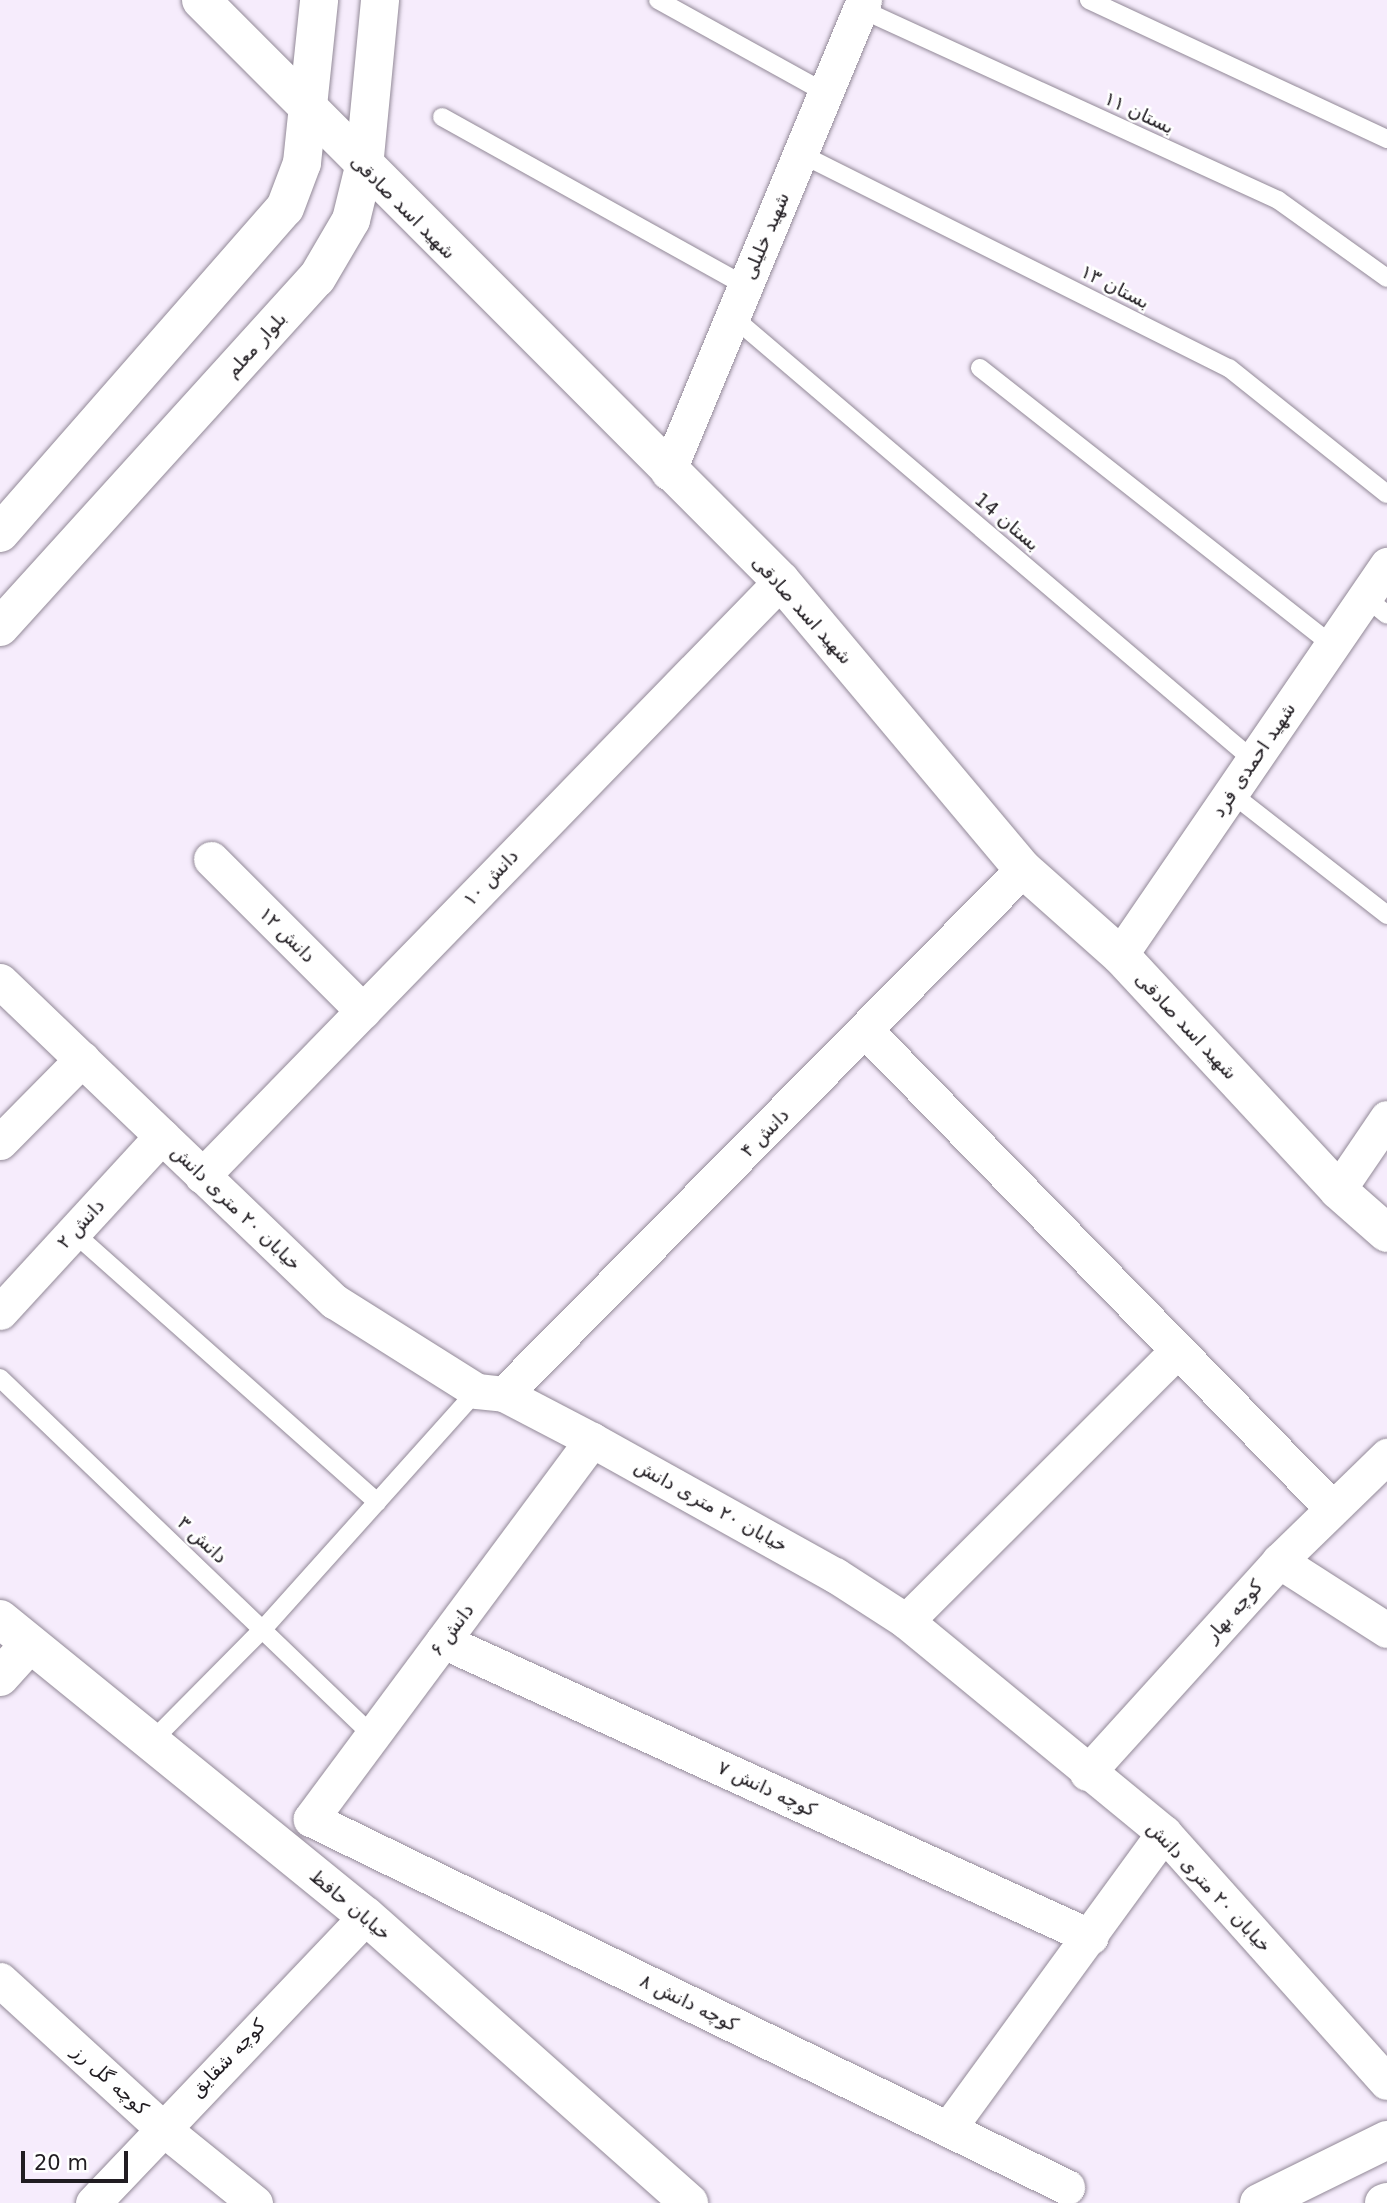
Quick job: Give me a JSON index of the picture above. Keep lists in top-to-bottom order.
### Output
{
  "streets": {
    "street": [
      "شهید اسد صادقی",
      "شهید خلیلی",
      "بلوار معلم",
      "شهید احمدی فرد",
      "دانش ۱۰",
      "دانش ۱۲",
      "دانش ۴",
      "خیابان ۲۰ متری دانش",
      "دانش ۲",
      "کوچه بهار",
      "دانش ۶",
      "کوچه دانش ۷",
      "خیابان حافظ",
      "کوچه دانش ۸",
      "کوچه شقایق",
      "کوچه گل رز"
    ],
    "lane": [
      "بستان ۱۱",
      "بستان ۱۳",
      "بستان 14",
      "دانش ۳"
    ]
  },
  "crossings": [
    ["بستان ۱۱", "شهید خلیلی"],
    ["شهید اسد صادقی", "شهید خلیلی"],
    ["شهید اسد صادقی", "بلوار معلم"],
    ["شهید اسد صادقی", "شهید احمدی فرد"],
    ["شهید اسد صادقی", "دانش ۱۰"],
    ["شهید اسد صادقی", "دانش ۴"],
    ["شهید خلیلی", "بستان ۱۳"],
    ["شهید خلیلی", "بستان 14"],
    ["بستان 14", "شهید احمدی فرد"],
    ["دانش ۱۰", "دانش ۱۲"],
    ["دانش ۱۰", "خیابان ۲۰ متری دانش"],
    ["دانش ۴", "خیابان ۲۰ متری دانش"],
    ["خیابان ۲۰ متری دانش", "دانش ۲"],
    ["خیابان ۲۰ متری دانش", "کوچه بهار"],
    ["خیابان ۲۰ متری دانش", "دانش ۶"],
    ["دانش ۳", "دانش ۶"],
    ["دانش ۶", "کوچه دانش ۷"],
    ["دانش ۶", "کوچه دانش ۸"],
    ["خیابان حافظ", "کوچه شقایق"],
    ["کوچه شقایق", "کوچه گل رز"]
  ],
  "scale_bar": "20 m"
}
